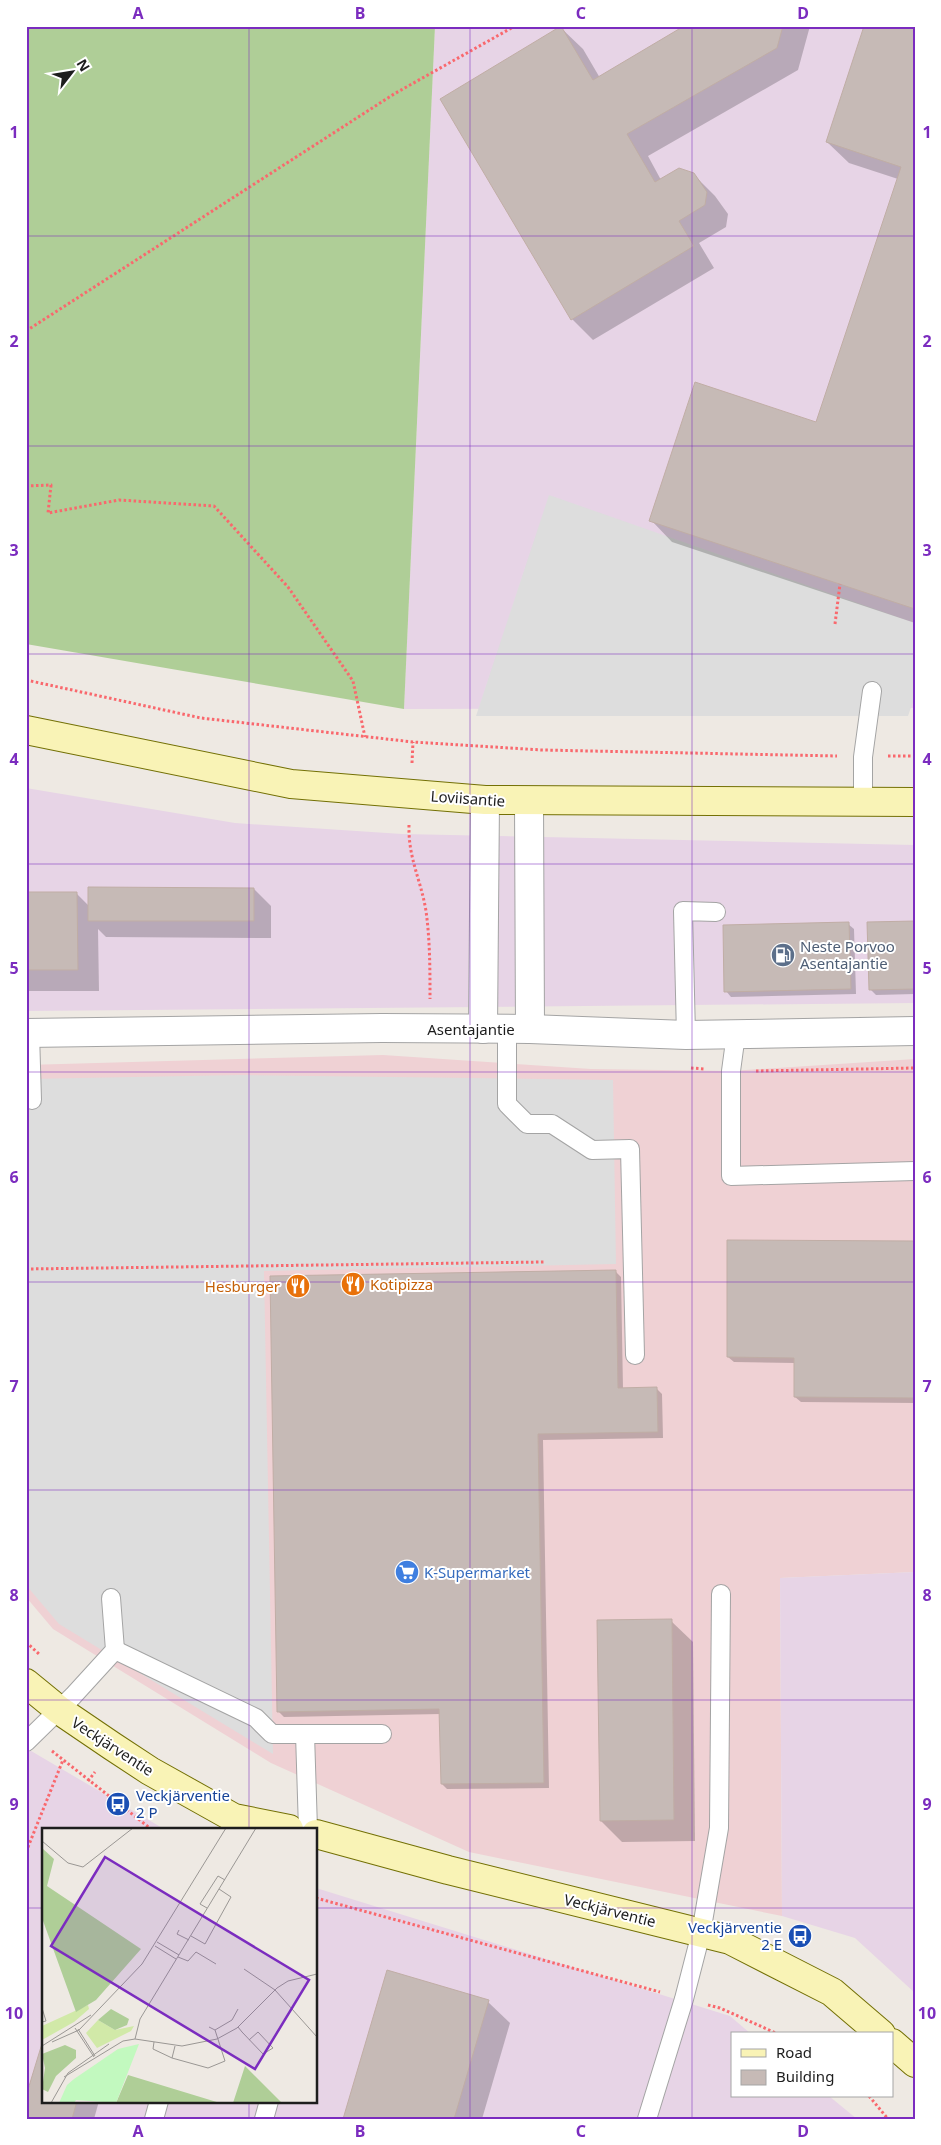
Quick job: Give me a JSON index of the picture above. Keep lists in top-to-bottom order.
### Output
{
  "streets": {
    "main road": ["Loviisantie", "Veckjärventie"],
    "street": ["Asentajantie"]
  },
  "places": {
    "fuel station": ["Neste Porvoo Asentajantie"],
    "restaurant": ["Kotipizza", "Hesburger"],
    "supermarket": ["K-Supermarket"],
    "bus stop": ["Veckjärventie 2 P", "Veckjärventie 2 E"]
  },
  "legend": ["Road", "Building"],
  "north": "top right",
  "grid": {
    "columns": [
      "A",
      "B",
      "C",
      "D"
    ],
    "rows": [
      "1",
      "2",
      "3",
      "4",
      "5",
      "6",
      "7",
      "8",
      "9",
      "10"
    ]
  }
}
